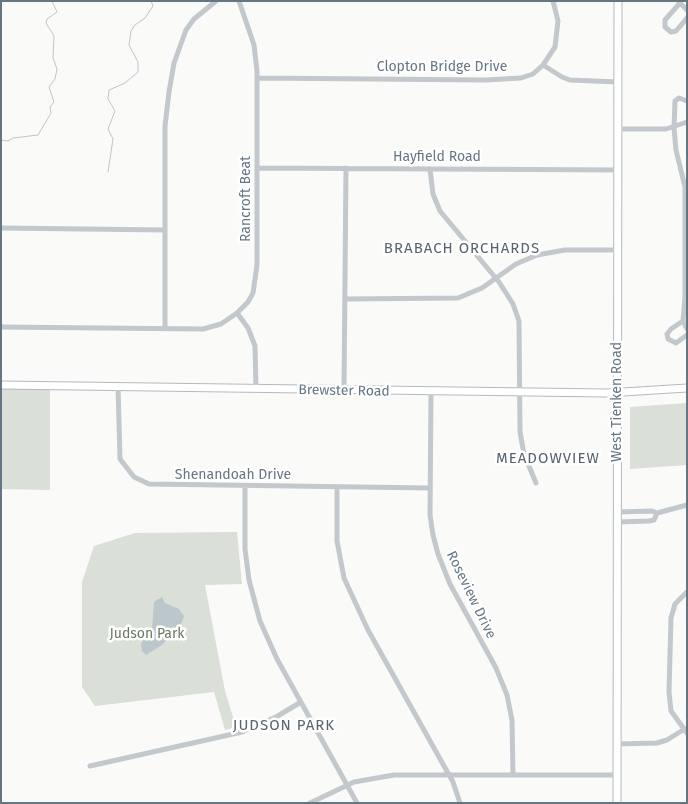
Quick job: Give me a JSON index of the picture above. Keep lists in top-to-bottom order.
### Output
{
  "streets": {
    "street": [
      "Clopton Bridge Drive",
      "Hayfield Road",
      "Rancroft Beat",
      "Brewster Road",
      "West Tienken Road",
      "Shenandoah Drive",
      "Roseview Drive"
    ]
  },
  "crossings": [
    ["Clopton Bridge Drive", "Rancroft Beat"],
    ["Hayfield Road", "Rancroft Beat"],
    ["Hayfield Road", "West Tienken Road"],
    ["Brewster Road", "West Tienken Road"],
    ["Brewster Road", "Shenandoah Drive"],
    ["Brewster Road", "Roseview Drive"],
    ["Shenandoah Drive", "Roseview Drive"]
  ],
  "districts": ["BRABACH ORCHARDS", "MEADOWVIEW", "JUDSON PARK"],
  "parks": ["Judson Park"]
}
